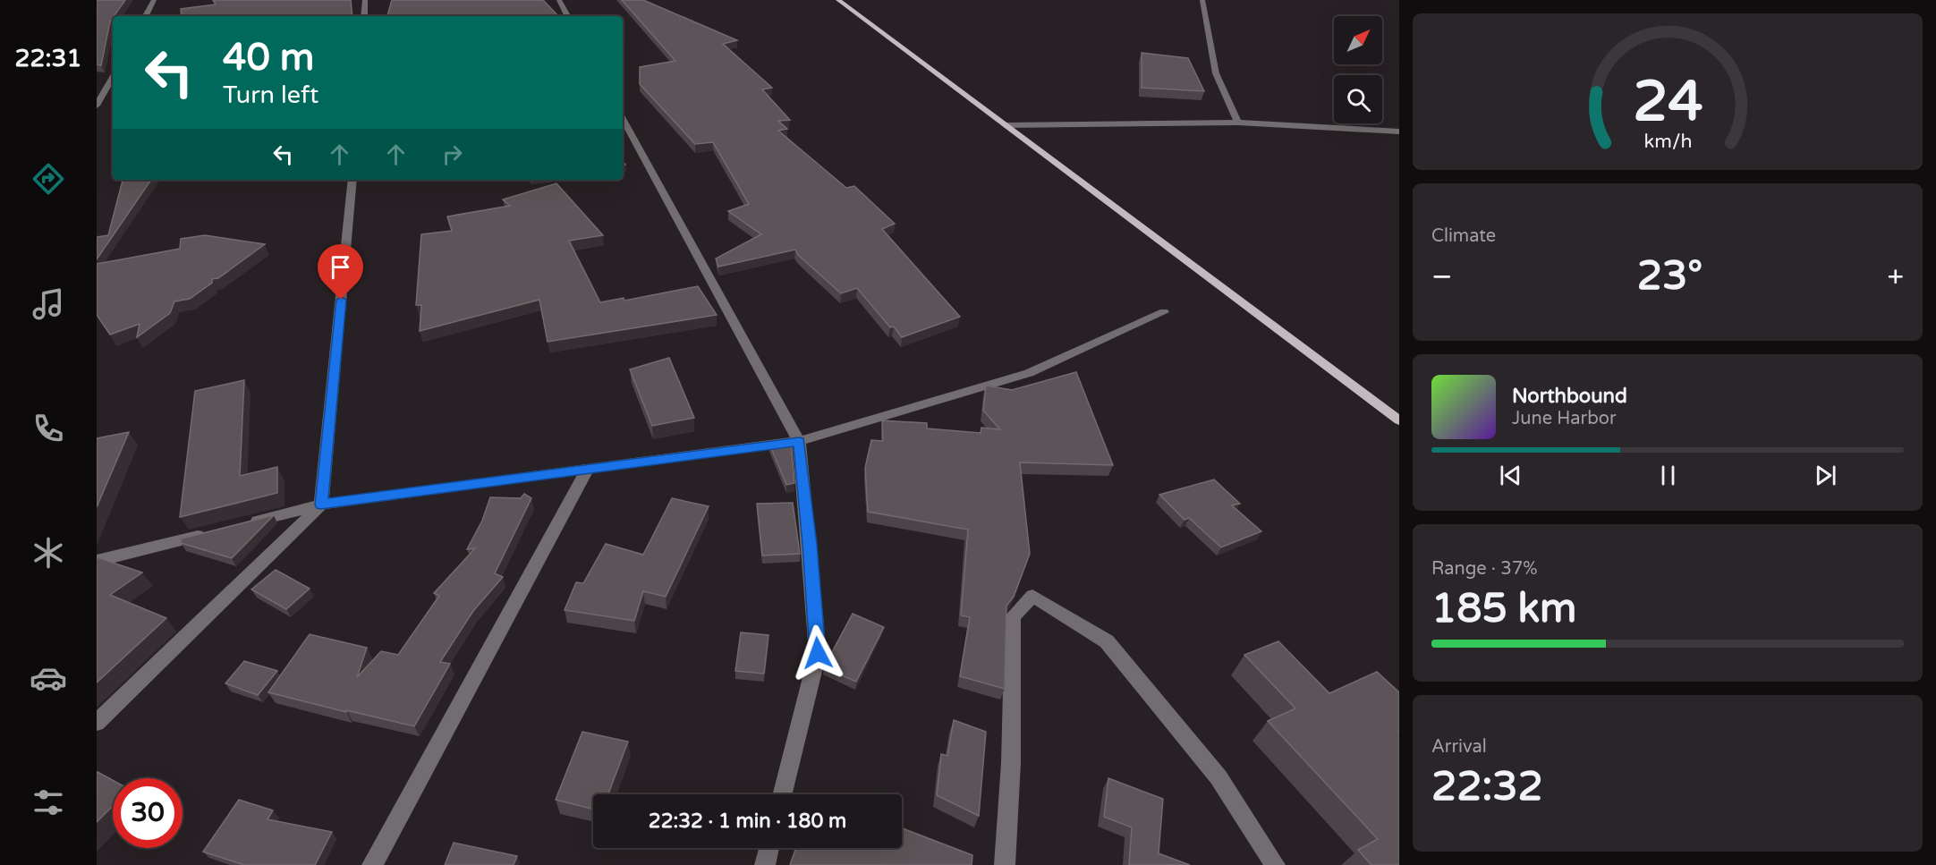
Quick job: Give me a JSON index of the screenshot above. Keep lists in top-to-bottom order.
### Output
{
  "north": "top right",
  "page": {
    "tabs": "22:31",
    "turn": ["40 m", "Turn left"],
    "tile": [
      "Climate",
      ["Range · 37%", "185 km"],
      ["Arrival", "22:32"]
    ],
    "heat": ["−", "23°", "+"],
    "song": ["Northbound", "June Harbor"],
    "limit": "30",
    "trip": "22:32 · 1 min · 180 m",
    "gauge": ["24", "km/h"]
  }
}
